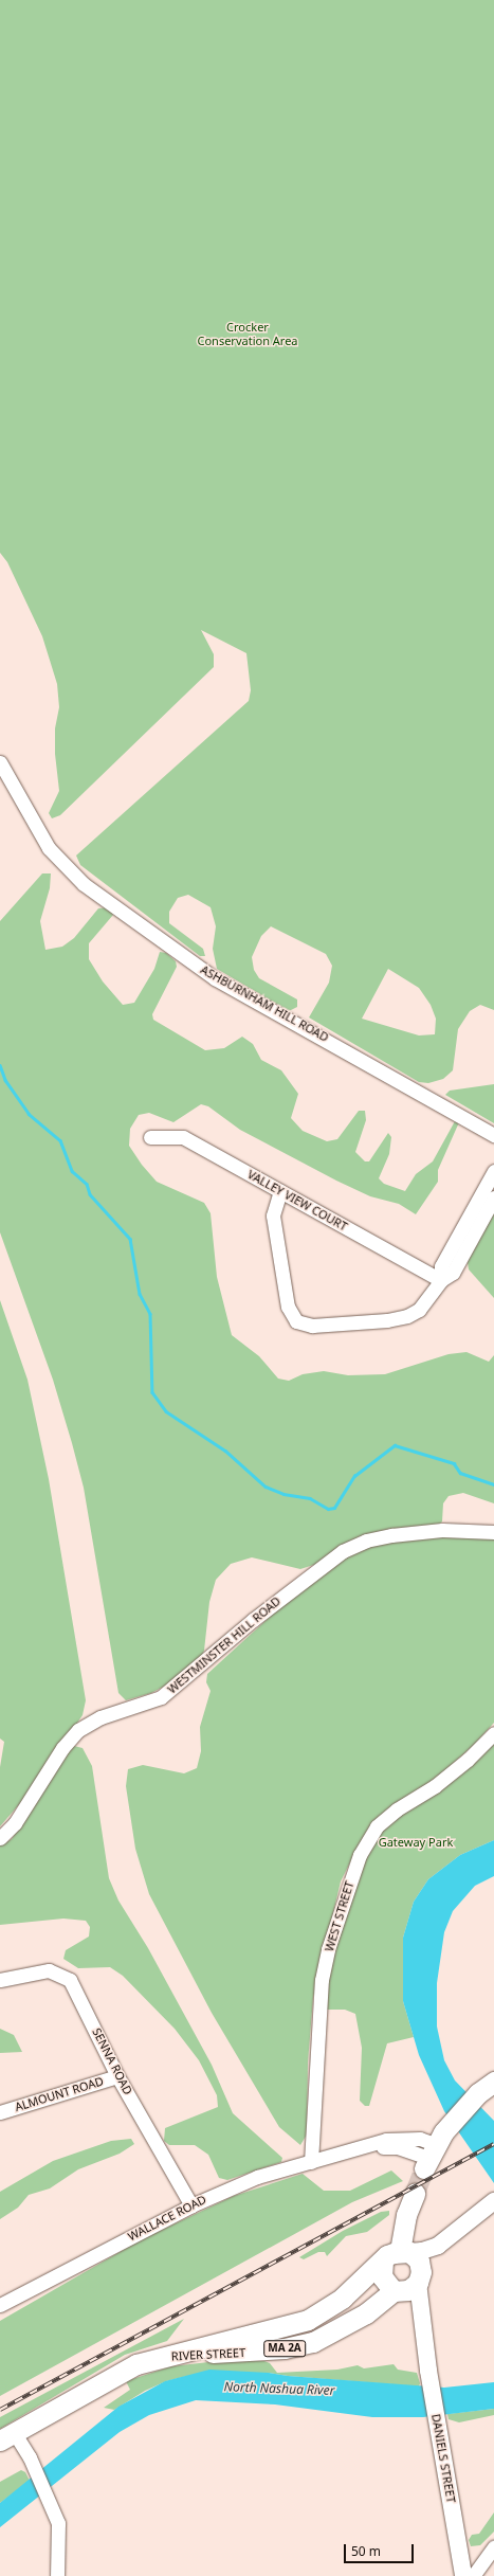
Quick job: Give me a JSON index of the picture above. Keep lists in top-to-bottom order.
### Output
{
  "streets": {
    "highway": ["MA 2A", "RIVER STREET"],
    "main road": ["DANIELS STREET"],
    "street": [
      "ASHBURNHAM HILL ROAD",
      "VALLEY VIEW COURT",
      "WESTMINSTER HILL ROAD",
      "WEST STREET",
      "SENNA ROAD",
      "ALMOUNT ROAD",
      "WALLACE ROAD"
    ]
  },
  "crossings": [
    ["WEST STREET", "WALLACE ROAD"],
    ["SENNA ROAD", "ALMOUNT ROAD"],
    ["SENNA ROAD", "WALLACE ROAD"],
    ["MA 2A", "RIVER STREET"],
    ["MA 2A", "DANIELS STREET"],
    ["RIVER STREET", "DANIELS STREET"]
  ],
  "water": ["North Nashua River"],
  "parks": ["Crocker Conservation Area", "Gateway Park"],
  "scale_bar": "50 m"
}
